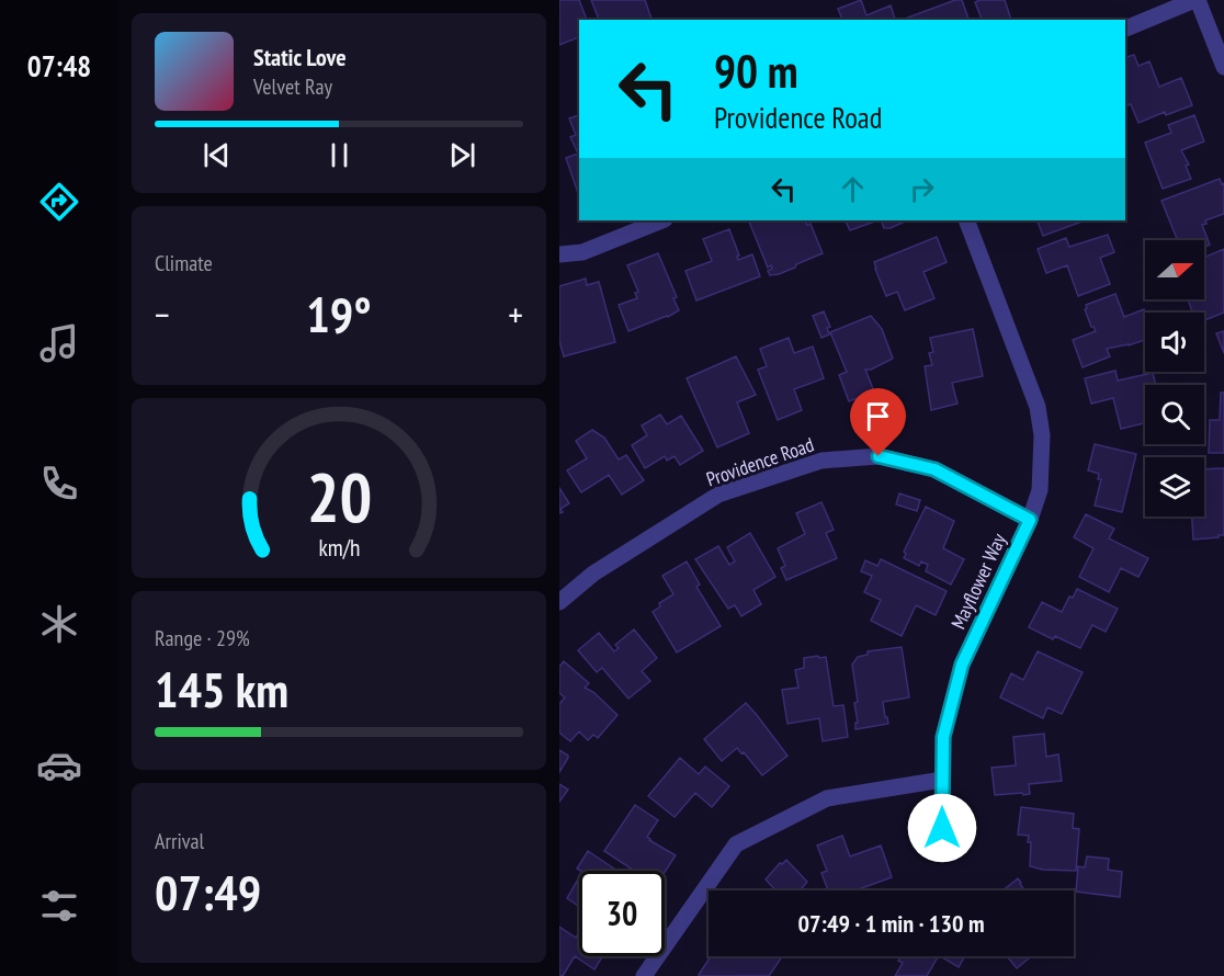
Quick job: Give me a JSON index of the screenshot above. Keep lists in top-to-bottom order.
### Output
{
  "streets": {
    "street": ["Providence Road", "Mayflower Way"]
  },
  "crossings": [
    ["Providence Road", "Mayflower Way"]
  ],
  "north": "right",
  "page": {
    "tabs": "07:48",
    "turn": ["90 m", "Providence Road"],
    "song": ["Static Love", "Velvet Ray"],
    "tile": [
      "Climate",
      ["Range · 29%", "145 km"],
      ["Arrival", "07:49"]
    ],
    "heat": ["−", "19°", "+"],
    "limit": "30",
    "trip": "07:49 · 1 min · 130 m",
    "gauge": ["20", "km/h"]
  }
}
